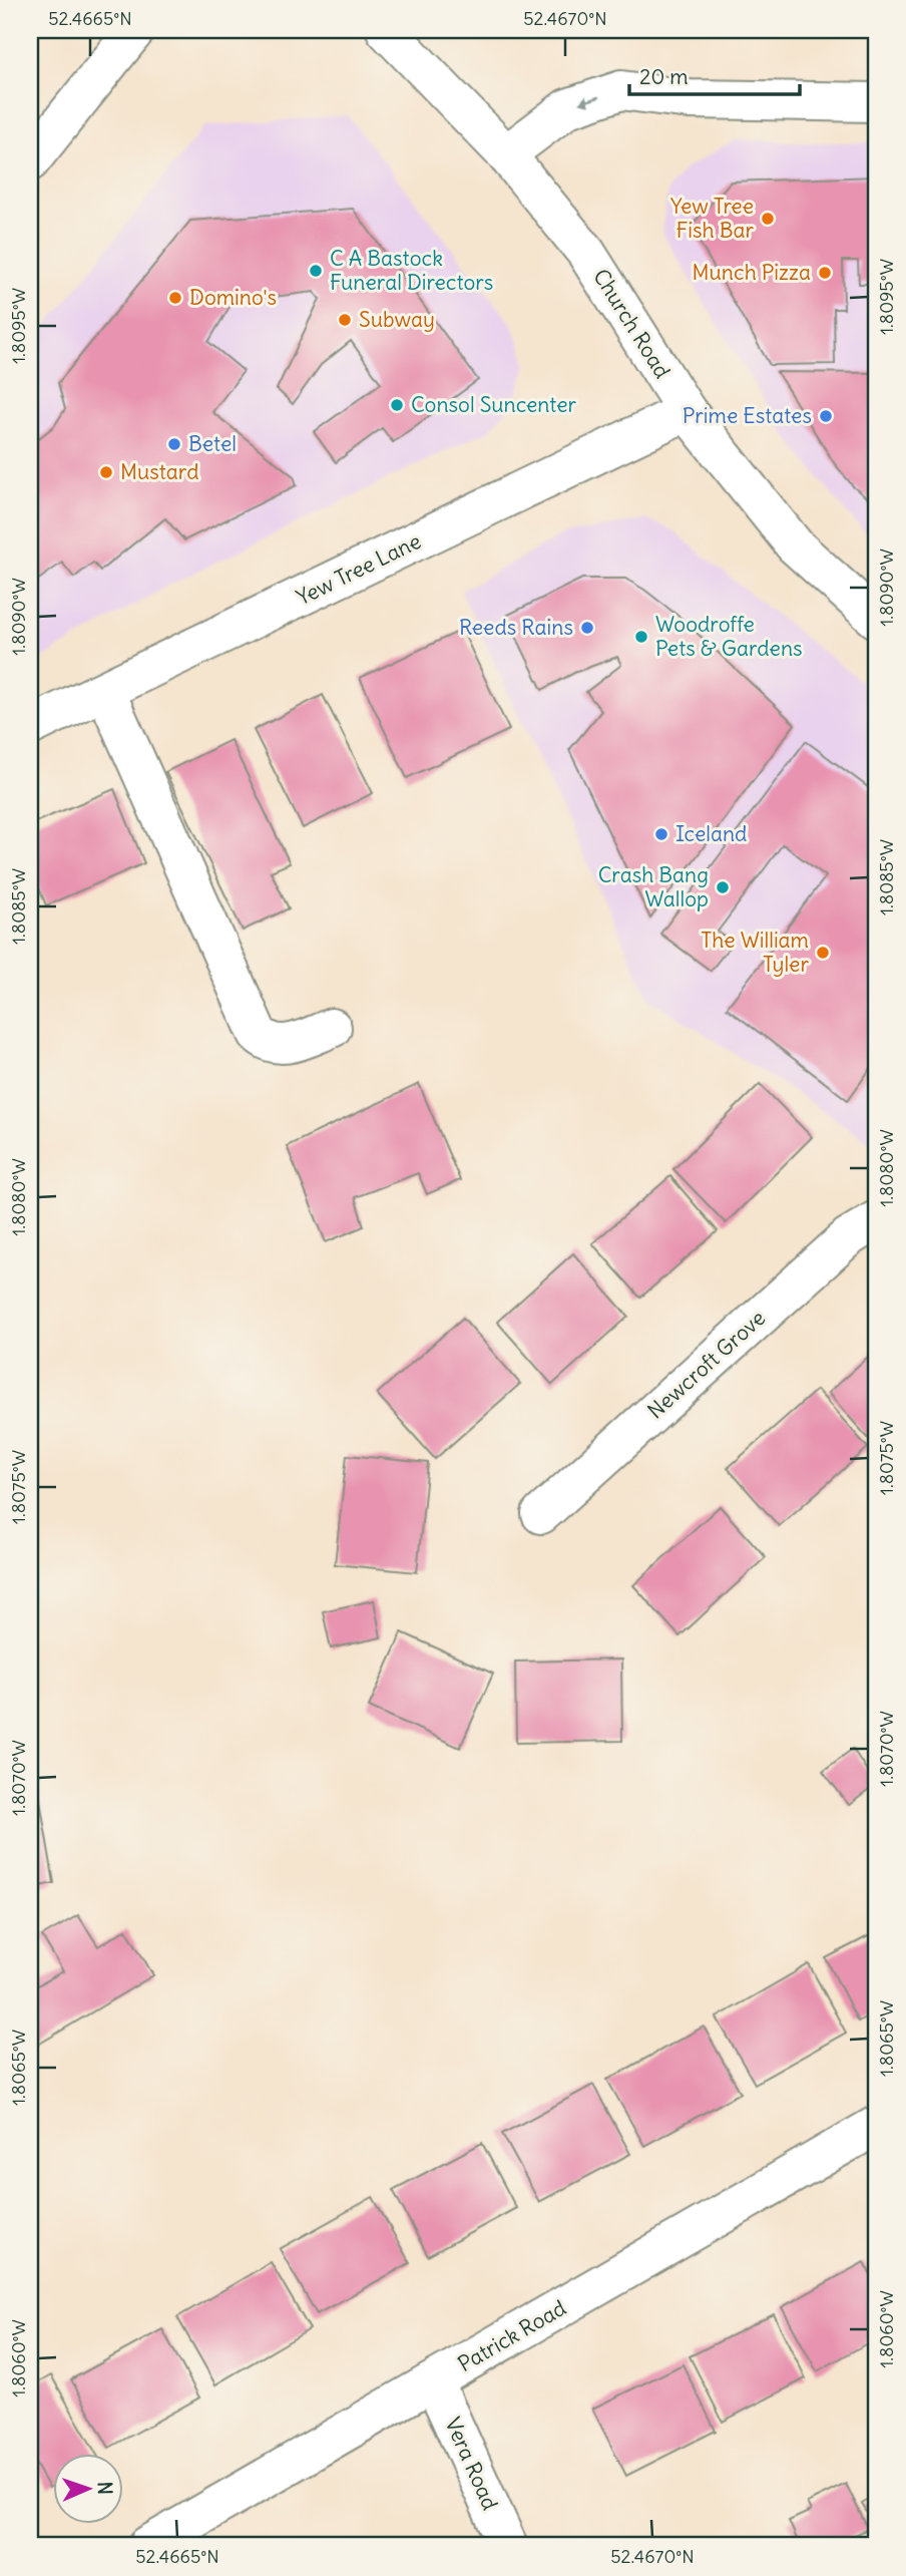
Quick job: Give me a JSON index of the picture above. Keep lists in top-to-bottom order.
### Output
{
  "streets": {
    "street": [
      "Church Road",
      "Yew Tree Lane",
      "Newcroft Grove",
      "Patrick Road",
      "Vera Road"
    ]
  },
  "crossings": [
    ["Church Road", "Yew Tree Lane"],
    ["Patrick Road", "Vera Road"]
  ],
  "places": [
    "Yew Tree Fish Bar",
    "C A Bastock Funeral Directors",
    "Munch Pizza",
    "Domino's",
    "Subway",
    "Consol Suncenter",
    "Prime Estates",
    "Betel",
    "Mustard",
    "Reeds Rains",
    "Woodroffe Pets & Gardens",
    "Iceland",
    "Crash Bang Wallop",
    "The William Tyler"
  ],
  "scale_bar": "20 m",
  "north": "right",
  "coordinates": [
    "52.4665°N",
    "52.4670°N",
    "1.8095°W",
    "1.8090°W",
    "1.8085°W",
    "1.8080°W",
    "1.8075°W",
    "1.8070°W",
    "1.8065°W",
    "1.8060°W"
  ]
}
